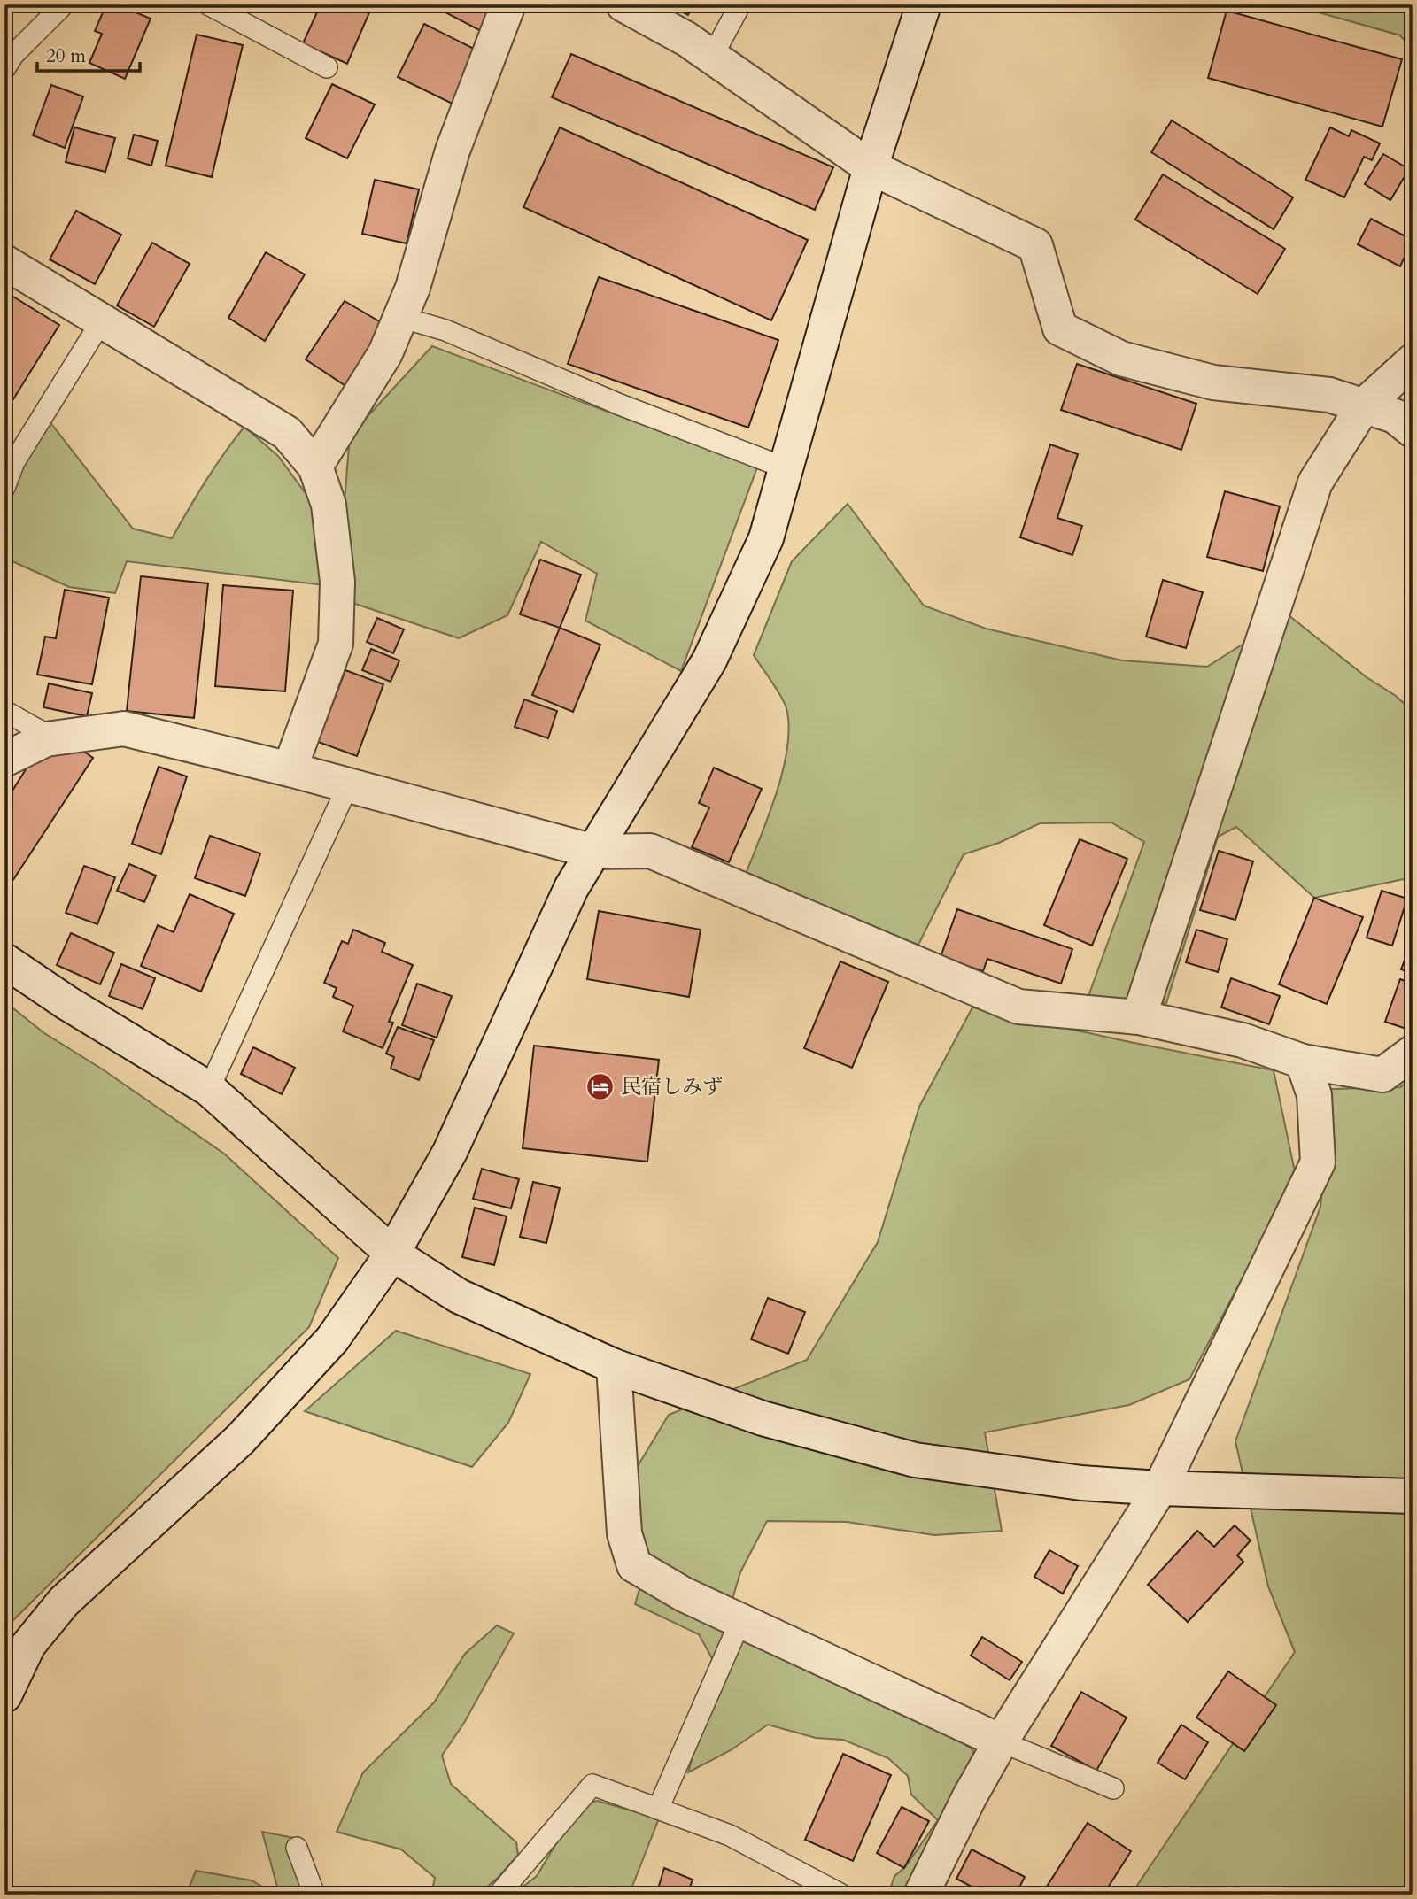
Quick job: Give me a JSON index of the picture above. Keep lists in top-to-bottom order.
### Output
{
  "places": {
    "hotel": ["民宿しみず"]
  },
  "scale_bar": "20 m"
}
